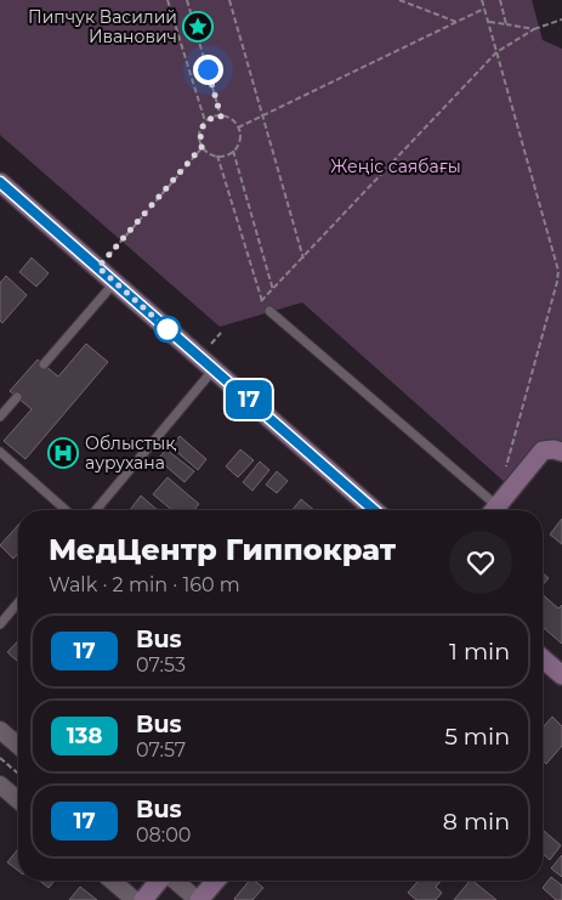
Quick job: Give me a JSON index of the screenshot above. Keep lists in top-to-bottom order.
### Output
{
  "parks": ["Жеңіс саябағы"],
  "places": {
    "place": ["Пипчук Василий Иванович"],
    "hospital": ["Облыстық аурухана"]
  },
  "lines": ["bus line 17"],
  "page": {
    "on_map": "17",
    "heading": ["МедЦентр Гиппократ", "Walk · 2 min · 160 m"],
    "list": [
      {
        "mark": "17",
        "name": "Bus",
        "note": "07:53",
        "value": "1 min"
      },
      {
        "mark": "138",
        "name": "Bus",
        "note": "07:57",
        "value": "5 min"
      },
      {
        "mark": "17",
        "name": "Bus",
        "note": "08:00",
        "value": "8 min"
      }
    ]
  }
}
